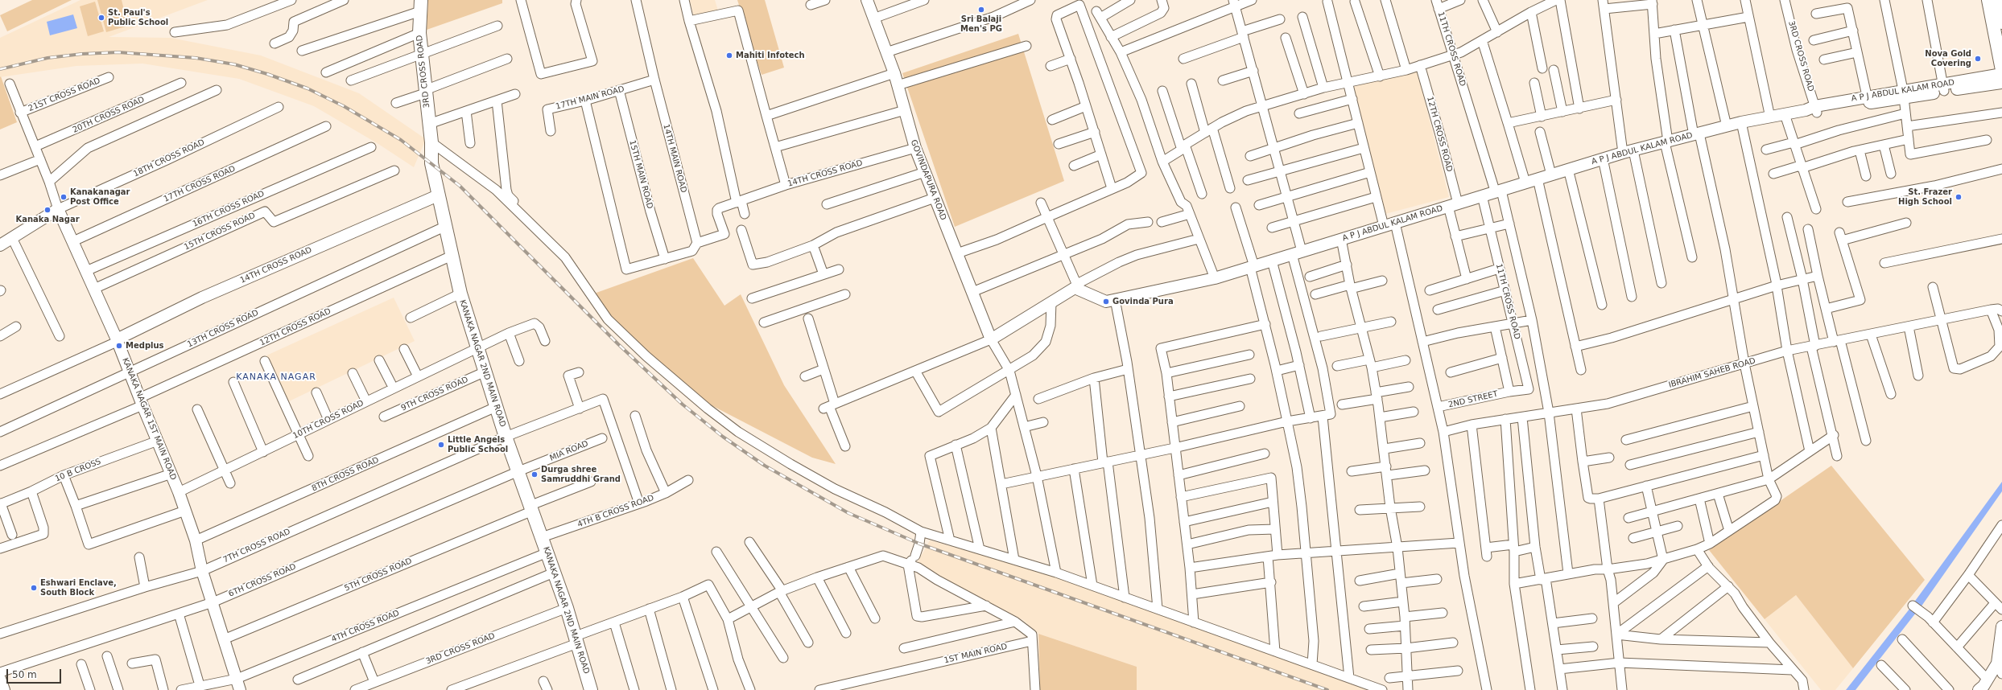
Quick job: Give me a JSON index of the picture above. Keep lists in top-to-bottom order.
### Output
{
  "streets": {
    "main road": ["3RD CROSS ROAD", "KANAKA NAGAR 2ND MAIN ROAD"],
    "street": [
      "11TH CROSS ROAD",
      "A P J ABDUL KALAM ROAD",
      "21ST CROSS ROAD",
      "17TH MAIN ROAD",
      "20TH CROSS ROAD",
      "12TH CROSS ROAD",
      "18TH CROSS ROAD",
      "14TH MAIN ROAD",
      "14TH CROSS ROAD",
      "15TH MAIN ROAD",
      "GOVINDAPURA ROAD",
      "17TH CROSS ROAD",
      "16TH CROSS ROAD",
      "15TH CROSS ROAD",
      "13TH CROSS ROAD",
      "IBRAHIM SAHEB ROAD",
      "9TH CROSS ROAD",
      "2ND STREET",
      "KANAKA NAGAR 1ST MAIN ROAD",
      "10TH CROSS ROAD",
      "MIA ROAD",
      "10 B CROSS",
      "8TH CROSS ROAD",
      "4TH B CROSS ROAD",
      "7TH CROSS ROAD",
      "5TH CROSS ROAD",
      "6TH CROSS ROAD",
      "4TH CROSS ROAD",
      "1ST MAIN ROAD"
    ]
  },
  "crossings": [
    ["11TH CROSS ROAD", "A P J ABDUL KALAM ROAD"],
    ["11TH CROSS ROAD", "IBRAHIM SAHEB ROAD"],
    ["11TH CROSS ROAD", "2ND STREET"],
    ["3RD CROSS ROAD", "A P J ABDUL KALAM ROAD"],
    ["3RD CROSS ROAD", "KANAKA NAGAR 2ND MAIN ROAD"],
    ["A P J ABDUL KALAM ROAD", "12TH CROSS ROAD"],
    ["21ST CROSS ROAD", "KANAKA NAGAR 1ST MAIN ROAD"],
    ["17TH MAIN ROAD", "14TH MAIN ROAD"],
    ["17TH MAIN ROAD", "15TH MAIN ROAD"],
    ["20TH CROSS ROAD", "KANAKA NAGAR 1ST MAIN ROAD"],
    ["12TH CROSS ROAD", "KANAKA NAGAR 2ND MAIN ROAD"],
    ["12TH CROSS ROAD", "KANAKA NAGAR 1ST MAIN ROAD"],
    ["18TH CROSS ROAD", "KANAKA NAGAR 1ST MAIN ROAD"],
    ["14TH CROSS ROAD", "GOVINDAPURA ROAD"],
    ["14TH CROSS ROAD", "KANAKA NAGAR 2ND MAIN ROAD"],
    ["14TH CROSS ROAD", "KANAKA NAGAR 1ST MAIN ROAD"],
    ["17TH CROSS ROAD", "KANAKA NAGAR 1ST MAIN ROAD"],
    ["16TH CROSS ROAD", "KANAKA NAGAR 1ST MAIN ROAD"],
    ["15TH CROSS ROAD", "KANAKA NAGAR 1ST MAIN ROAD"],
    ["13TH CROSS ROAD", "KANAKA NAGAR 2ND MAIN ROAD"],
    ["13TH CROSS ROAD", "KANAKA NAGAR 1ST MAIN ROAD"],
    ["KANAKA NAGAR 2ND MAIN ROAD", "9TH CROSS ROAD"],
    ["KANAKA NAGAR 2ND MAIN ROAD", "10TH CROSS ROAD"],
    ["KANAKA NAGAR 2ND MAIN ROAD", "MIA ROAD"],
    ["KANAKA NAGAR 2ND MAIN ROAD", "8TH CROSS ROAD"],
    ["KANAKA NAGAR 2ND MAIN ROAD", "4TH B CROSS ROAD"],
    ["KANAKA NAGAR 2ND MAIN ROAD", "7TH CROSS ROAD"],
    ["KANAKA NAGAR 2ND MAIN ROAD", "5TH CROSS ROAD"],
    ["KANAKA NAGAR 2ND MAIN ROAD", "6TH CROSS ROAD"],
    ["KANAKA NAGAR 2ND MAIN ROAD", "4TH CROSS ROAD"],
    ["KANAKA NAGAR 1ST MAIN ROAD", "10TH CROSS ROAD"],
    ["KANAKA NAGAR 1ST MAIN ROAD", "10 B CROSS"],
    ["KANAKA NAGAR 1ST MAIN ROAD", "8TH CROSS ROAD"],
    ["KANAKA NAGAR 1ST MAIN ROAD", "7TH CROSS ROAD"],
    ["KANAKA NAGAR 1ST MAIN ROAD", "5TH CROSS ROAD"],
    ["KANAKA NAGAR 1ST MAIN ROAD", "6TH CROSS ROAD"],
    ["KANAKA NAGAR 1ST MAIN ROAD", "4TH CROSS ROAD"],
    ["MIA ROAD", "6TH CROSS ROAD"],
    ["4TH B CROSS ROAD", "7TH CROSS ROAD"]
  ],
  "districts": ["KANAKA NAGAR"],
  "places": [
    "Sri Balaji Men's PG",
    "St. Paul's Public School",
    "Mahiti Infotech",
    "Nova Gold Covering",
    "Kanakanagar Post Office",
    "St. Frazer High School",
    "Kanaka Nagar",
    "Govinda Pura",
    "Medplus",
    "Little Angels Public School",
    "Durga shree Samruddhi Grand",
    "Eshwari Enclave, South Block"
  ],
  "scale_bar": "50 m"
}
